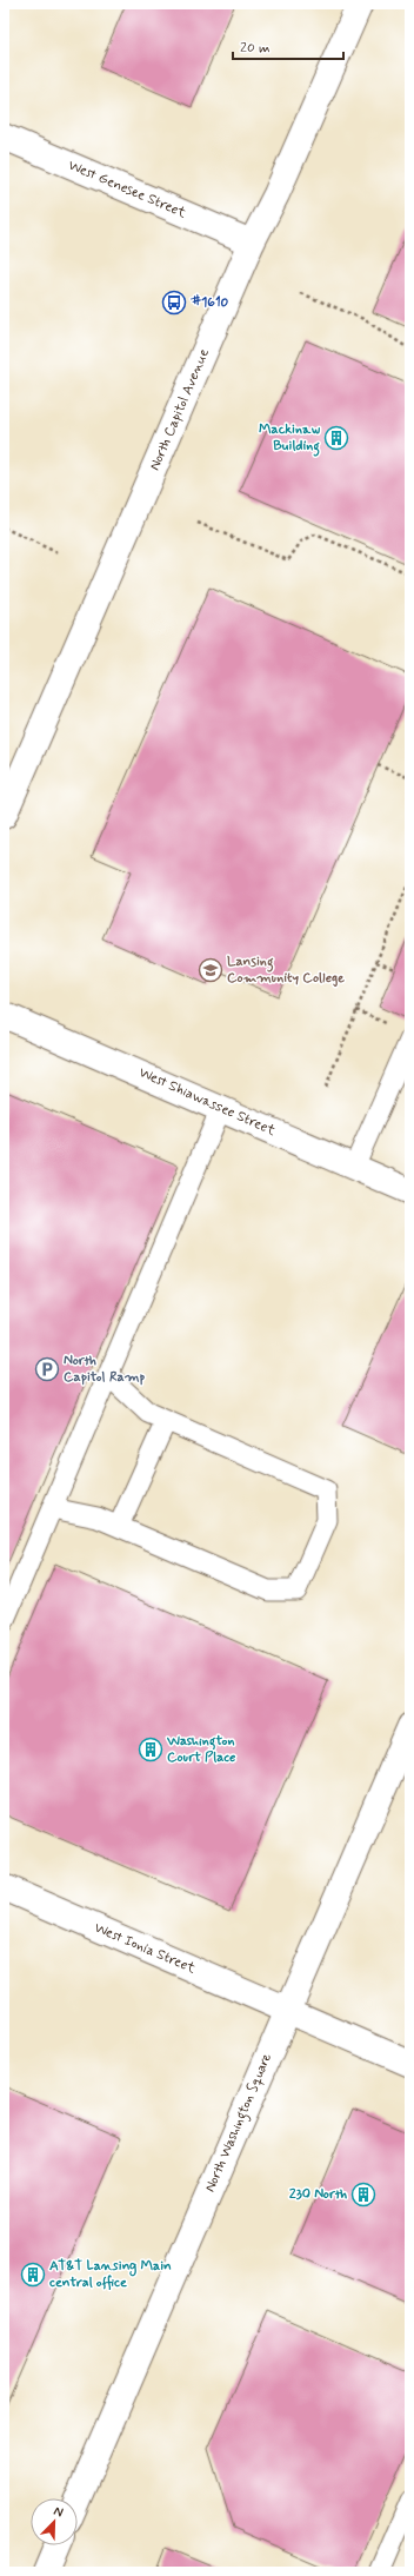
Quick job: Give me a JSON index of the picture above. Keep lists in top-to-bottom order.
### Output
{
  "streets": {
    "street": [
      "West Genesee Street",
      "North Capitol Avenue",
      "West Shiawassee Street",
      "West Ionia Street",
      "North Washington Square"
    ]
  },
  "crossings": [
    ["West Genesee Street", "North Capitol Avenue"],
    ["West Ionia Street", "North Washington Square"]
  ],
  "places": {
    "bus stop": ["#1610"],
    "building": [
      "Mackinaw Building",
      "Washington Court Place",
      "230 North",
      "AT&T Lansing Main central office"
    ],
    "school or university": ["Lansing Community College"],
    "parking": ["North Capitol Ramp"]
  },
  "scale_bar": "20 m",
  "north": "top right"
}
